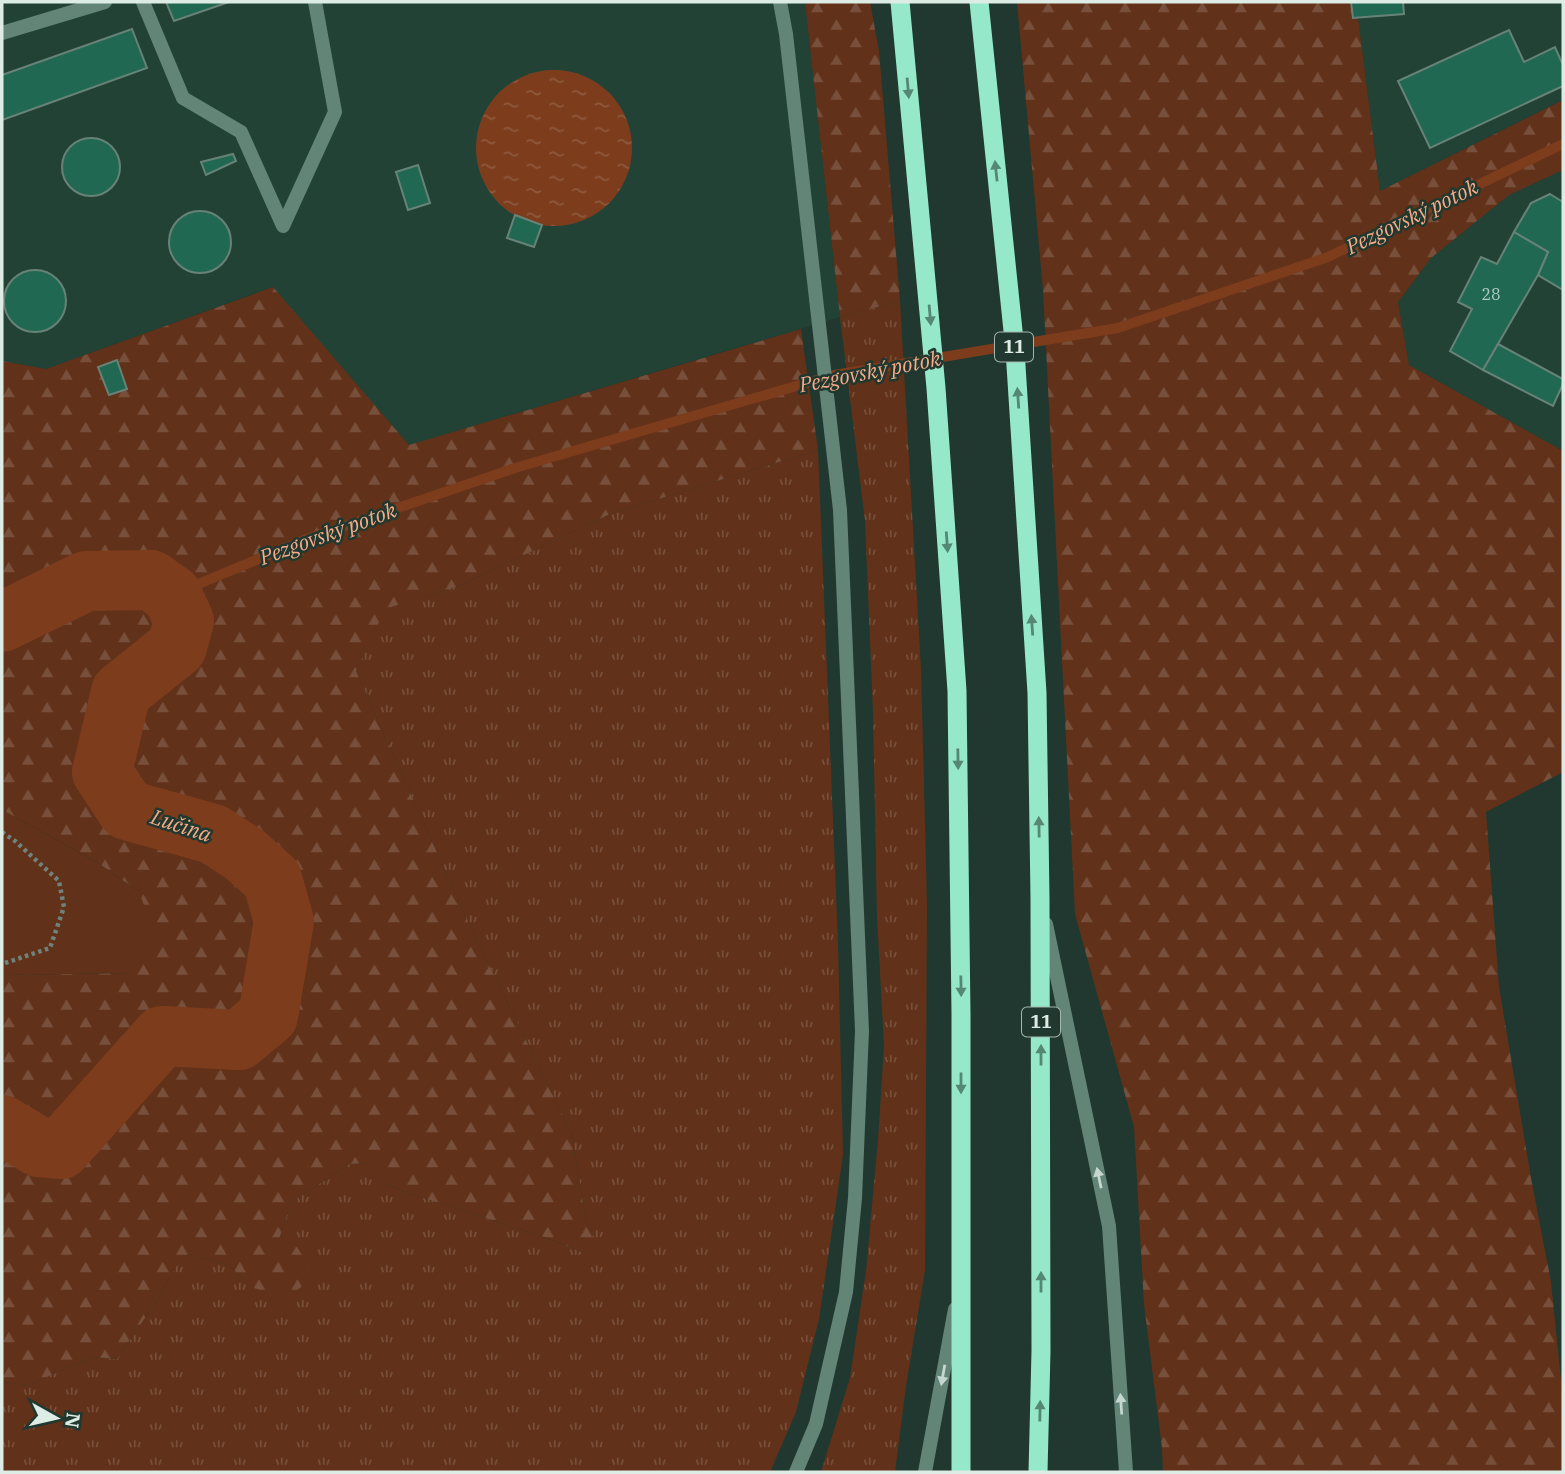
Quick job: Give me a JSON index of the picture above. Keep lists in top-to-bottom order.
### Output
{
  "streets": {
    "highway": ["11"]
  },
  "water": ["Pezgovský potok", "Lučina"],
  "house_numbers": ["28"],
  "north": "right"
}
